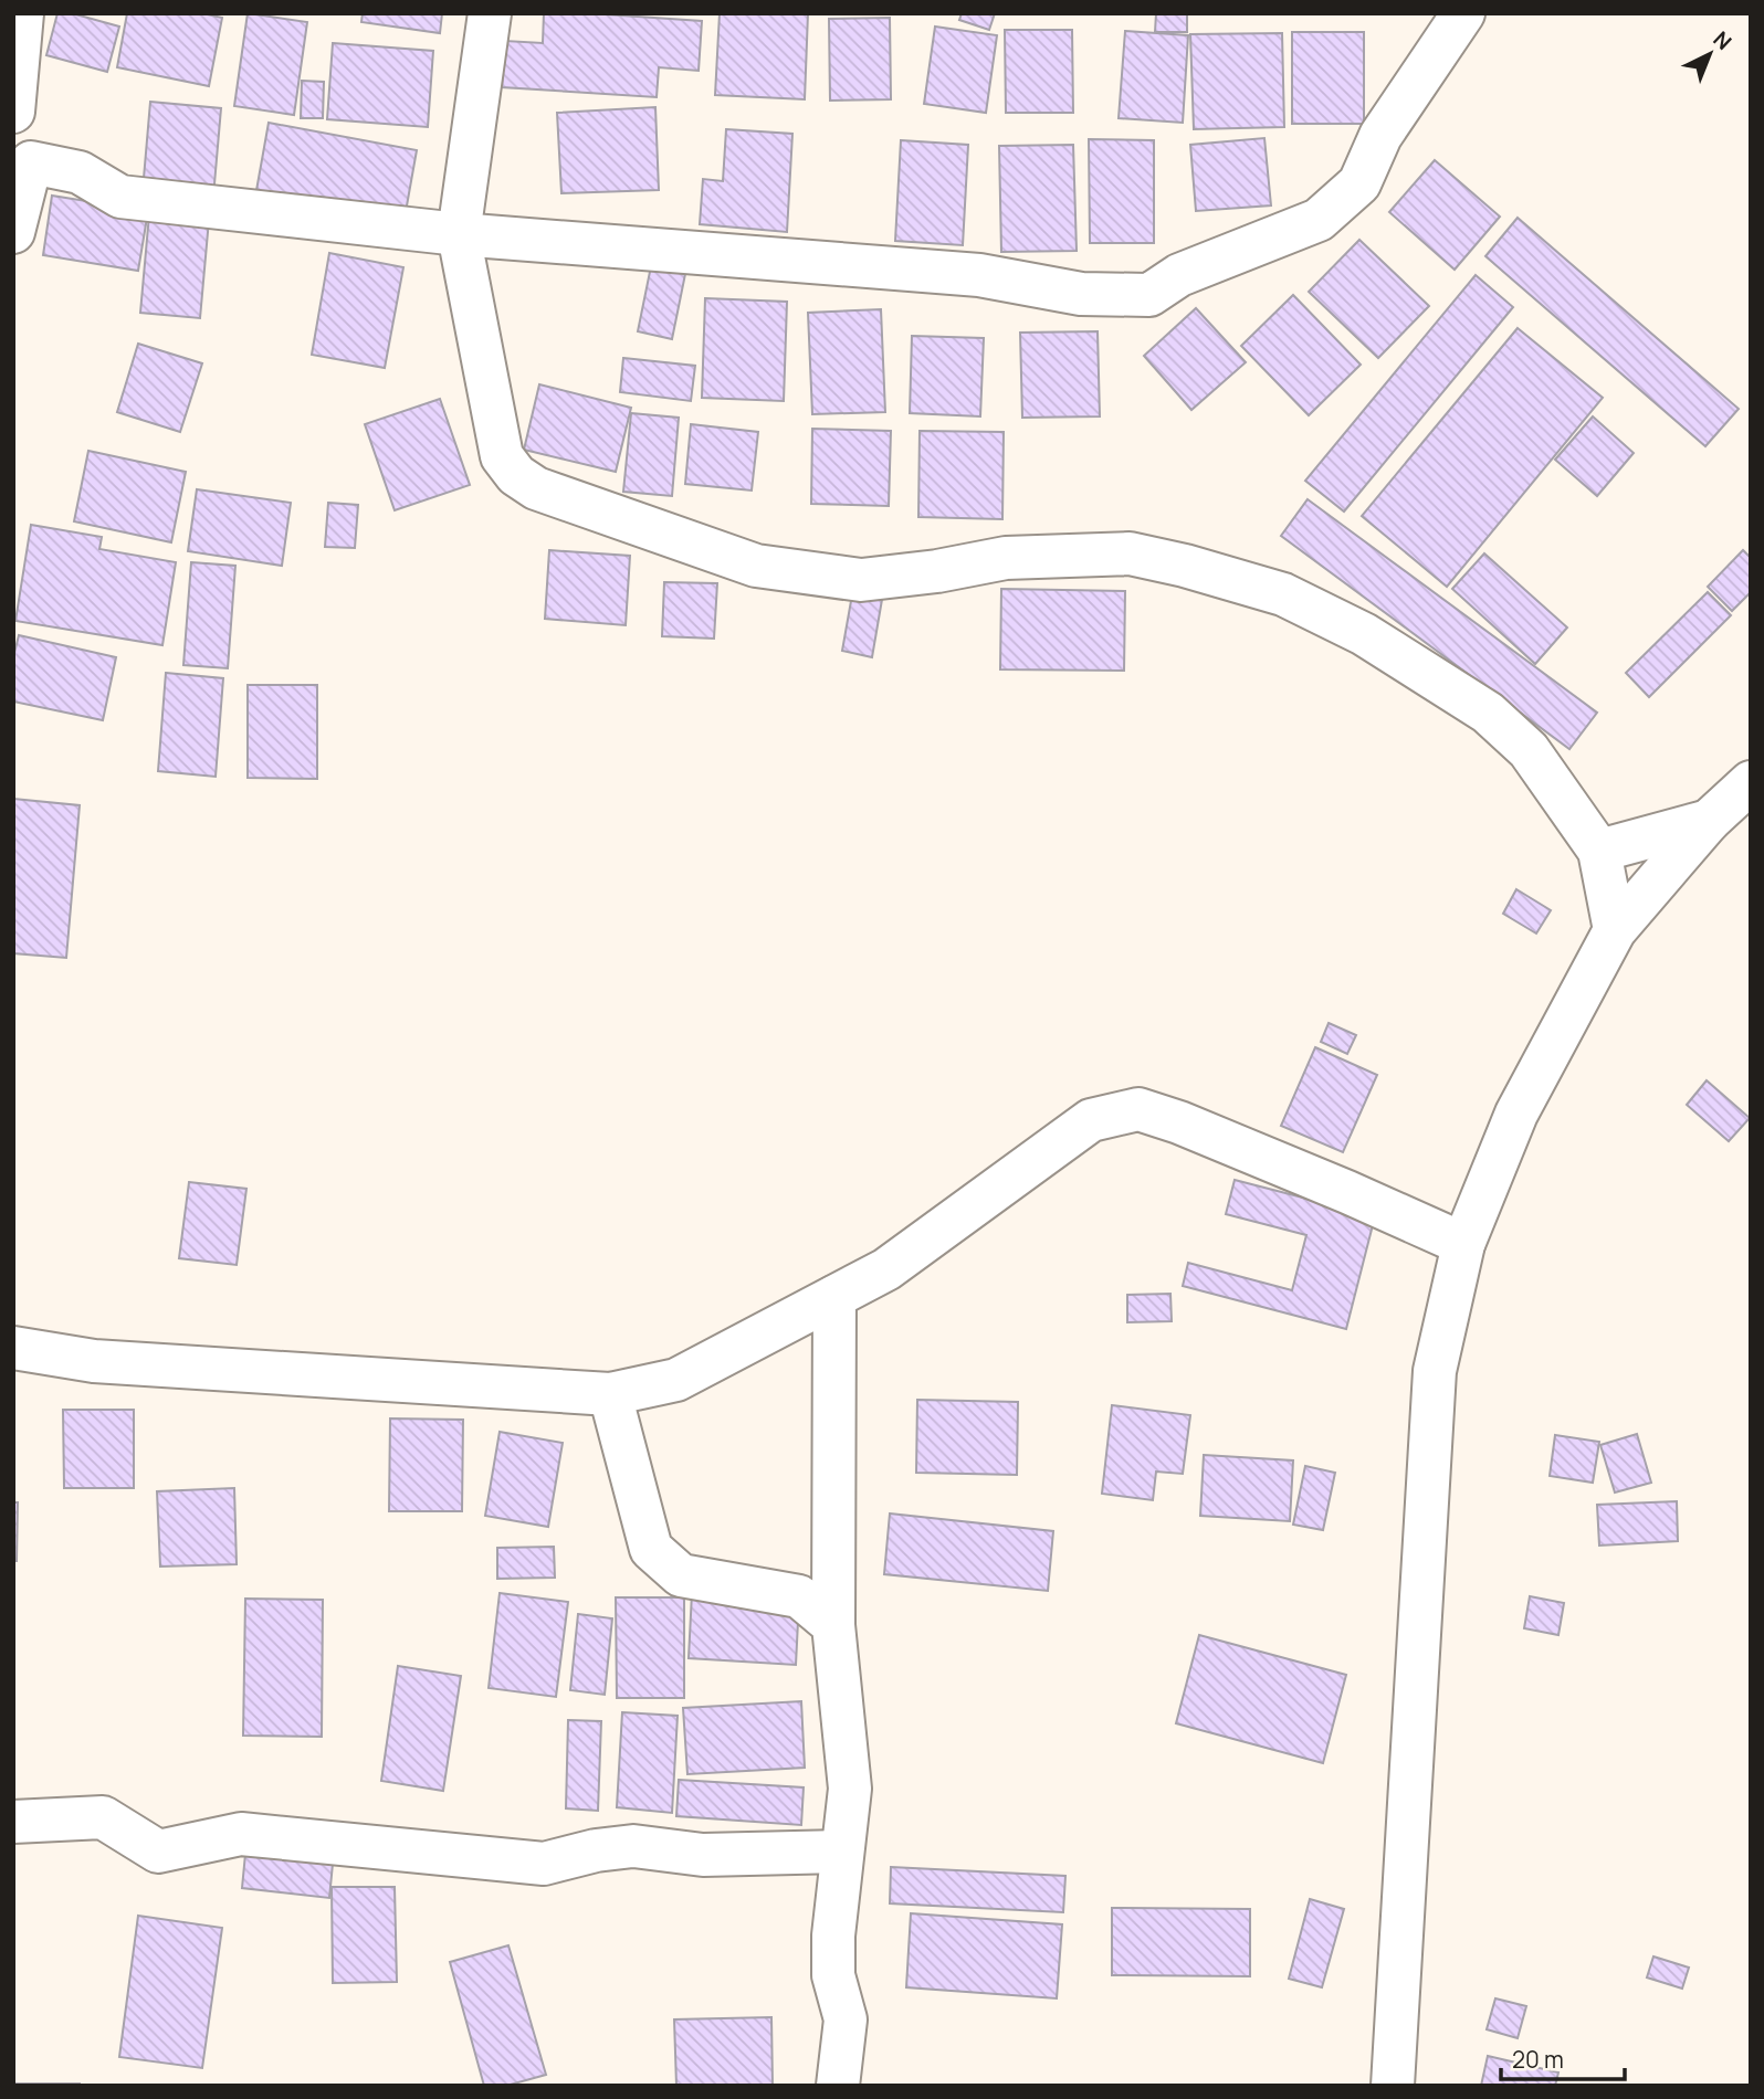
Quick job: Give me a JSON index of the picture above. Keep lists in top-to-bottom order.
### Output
{
  "scale_bar": "20 m",
  "north": "top right"
}
